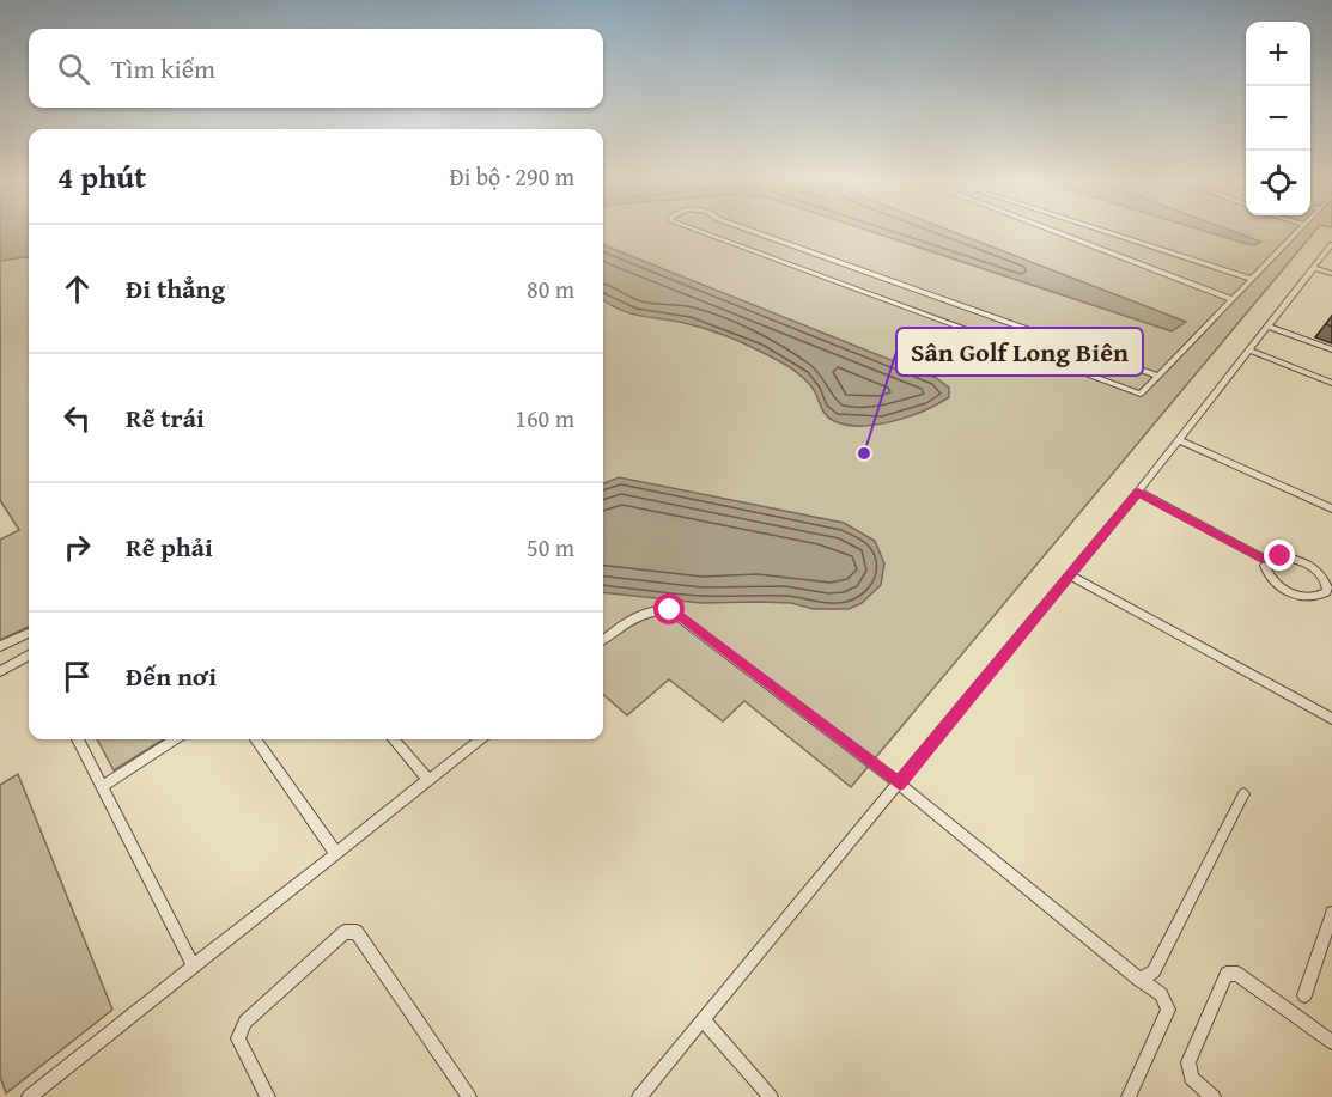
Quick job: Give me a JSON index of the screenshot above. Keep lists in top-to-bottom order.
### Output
{
  "places": ["Sân Golf Long Biên"],
  "page": {
    "map_buttons": ["+", "−"],
    "search": "Tìm kiếm",
    "heading": ["4 phút", "Đi bộ · 290 m"],
    "list": [
      ["Đi thẳng", "80 m"],
      ["Rẽ trái", "160 m"],
      ["Rẽ phải", "50 m"],
      "Đến nơi"
    ]
  }
}
